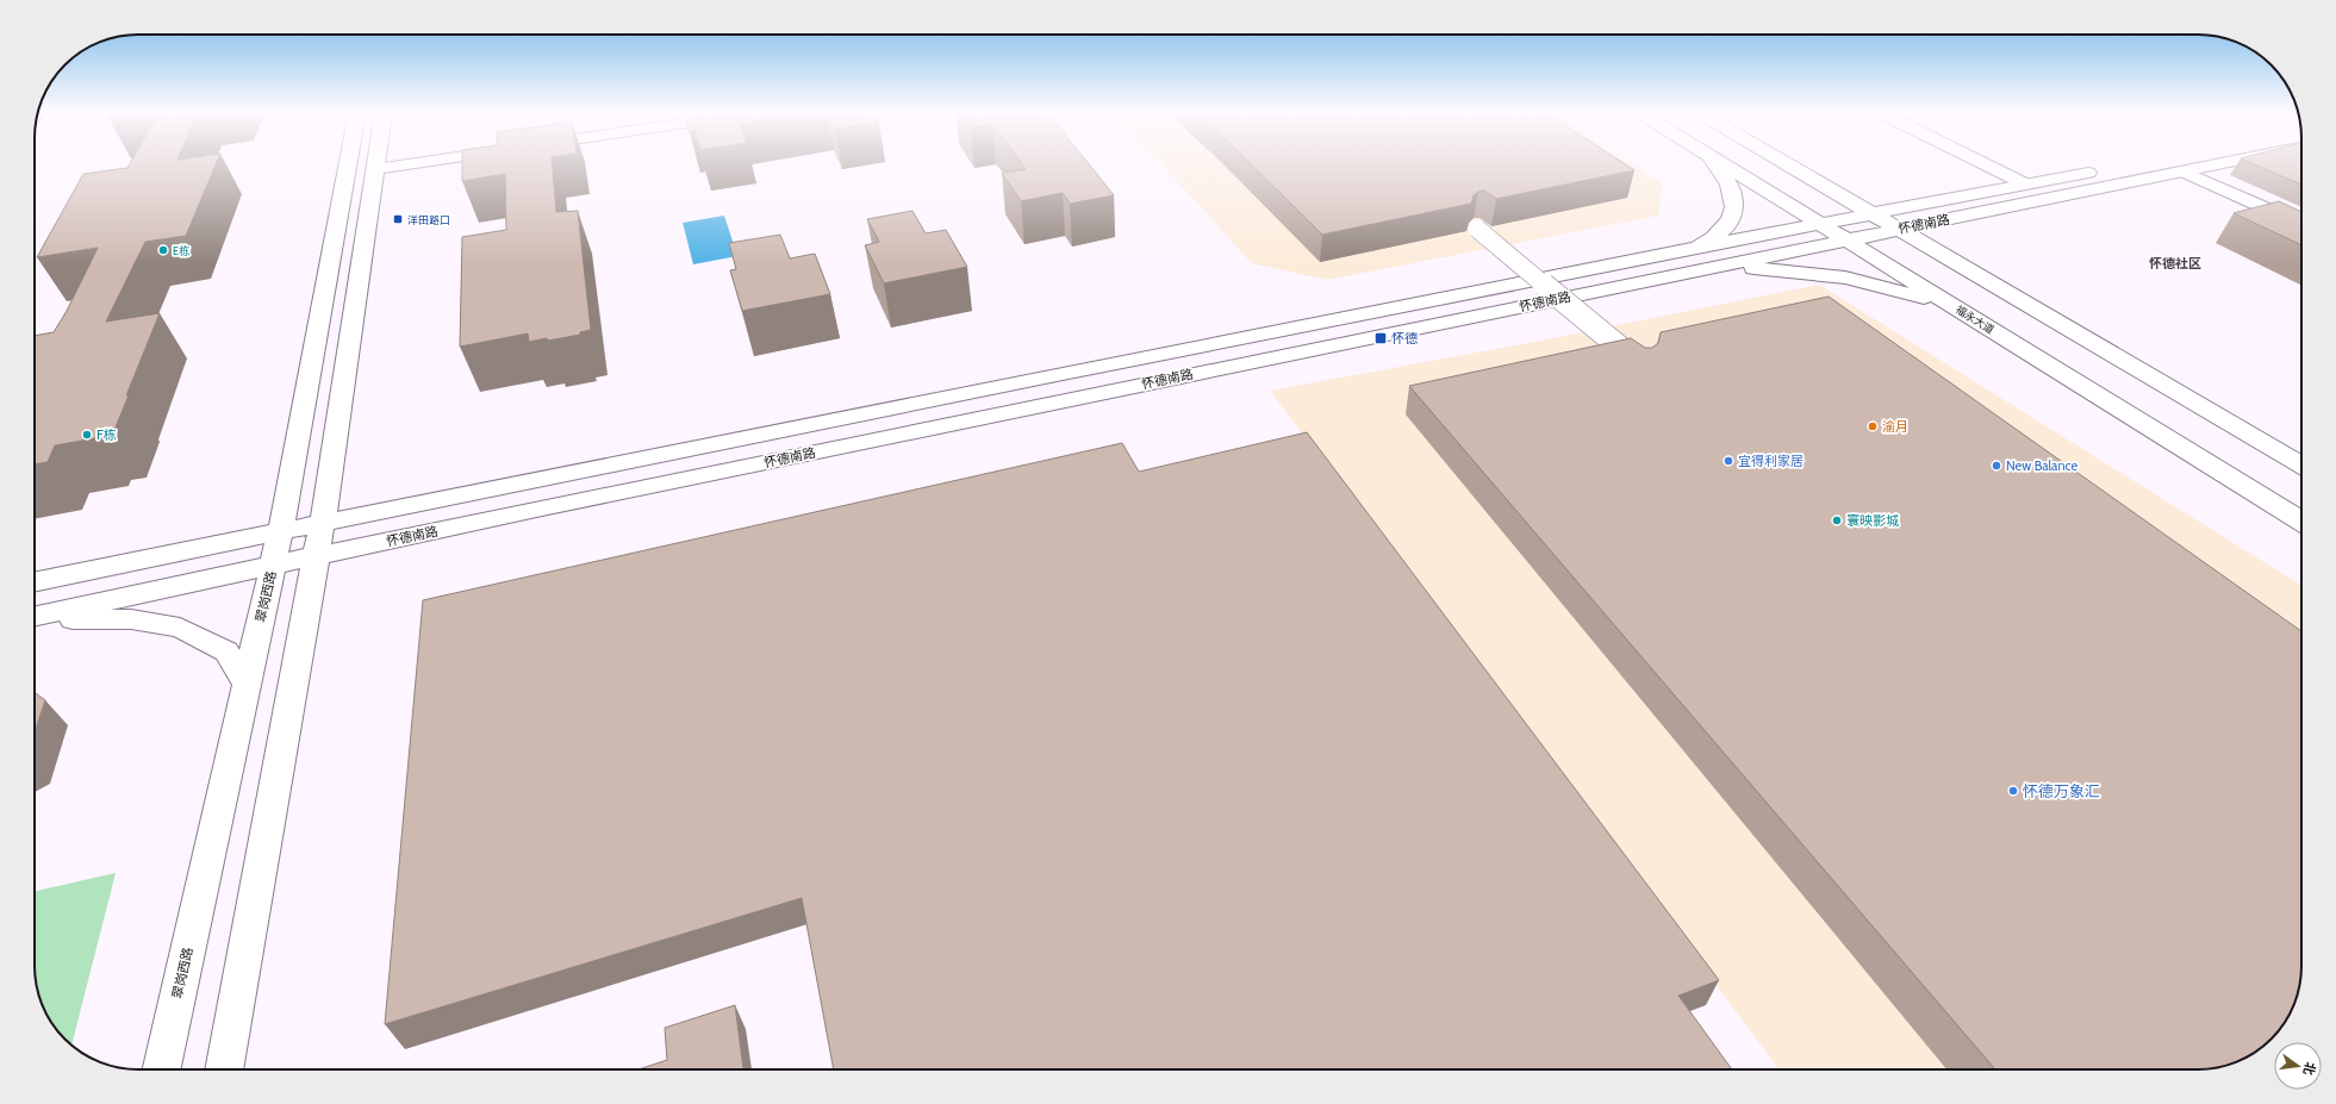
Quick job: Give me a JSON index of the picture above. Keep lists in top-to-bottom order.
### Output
{
  "streets": {
    "main road": ["怀德南路", "福永大道", "翠岗西路"]
  },
  "crossings": [
    ["怀德南路", "福永大道"],
    ["怀德南路", "翠岗西路"]
  ],
  "districts": ["怀德社区"],
  "places": {
    "transit": ["洋田路口", "怀德"],
    "other": [
      "E栋",
      "渝月",
      "F栋",
      "宜得利家居",
      "New Balance",
      "寰映影城",
      "怀德万象汇"
    ]
  },
  "north": "right"
}
